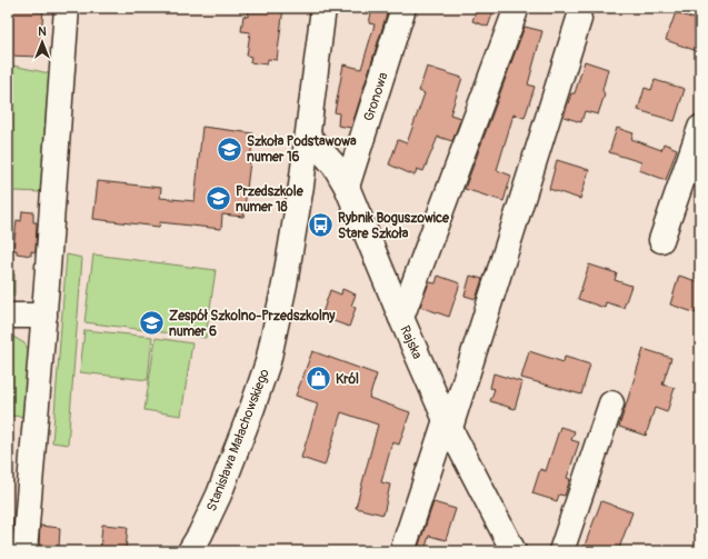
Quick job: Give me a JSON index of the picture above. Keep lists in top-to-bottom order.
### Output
{
  "streets": {
    "street": ["Gronowa", "Rajska", "Stanisława Małachowskiego"]
  },
  "crossings": [
    ["Gronowa", "Rajska"],
    ["Rajska", "Stanisława Małachowskiego"]
  ],
  "places": {
    "school or university": ["Szkoła Podstawowa numer 16", "Przedszkole numer 18", "Zespół Szkolno-Przedszkolny numer 6"],
    "bus stop": ["Rybnik Boguszowice Stare Szkoła"],
    "shop": ["Król"]
  },
  "north": "top"
}
